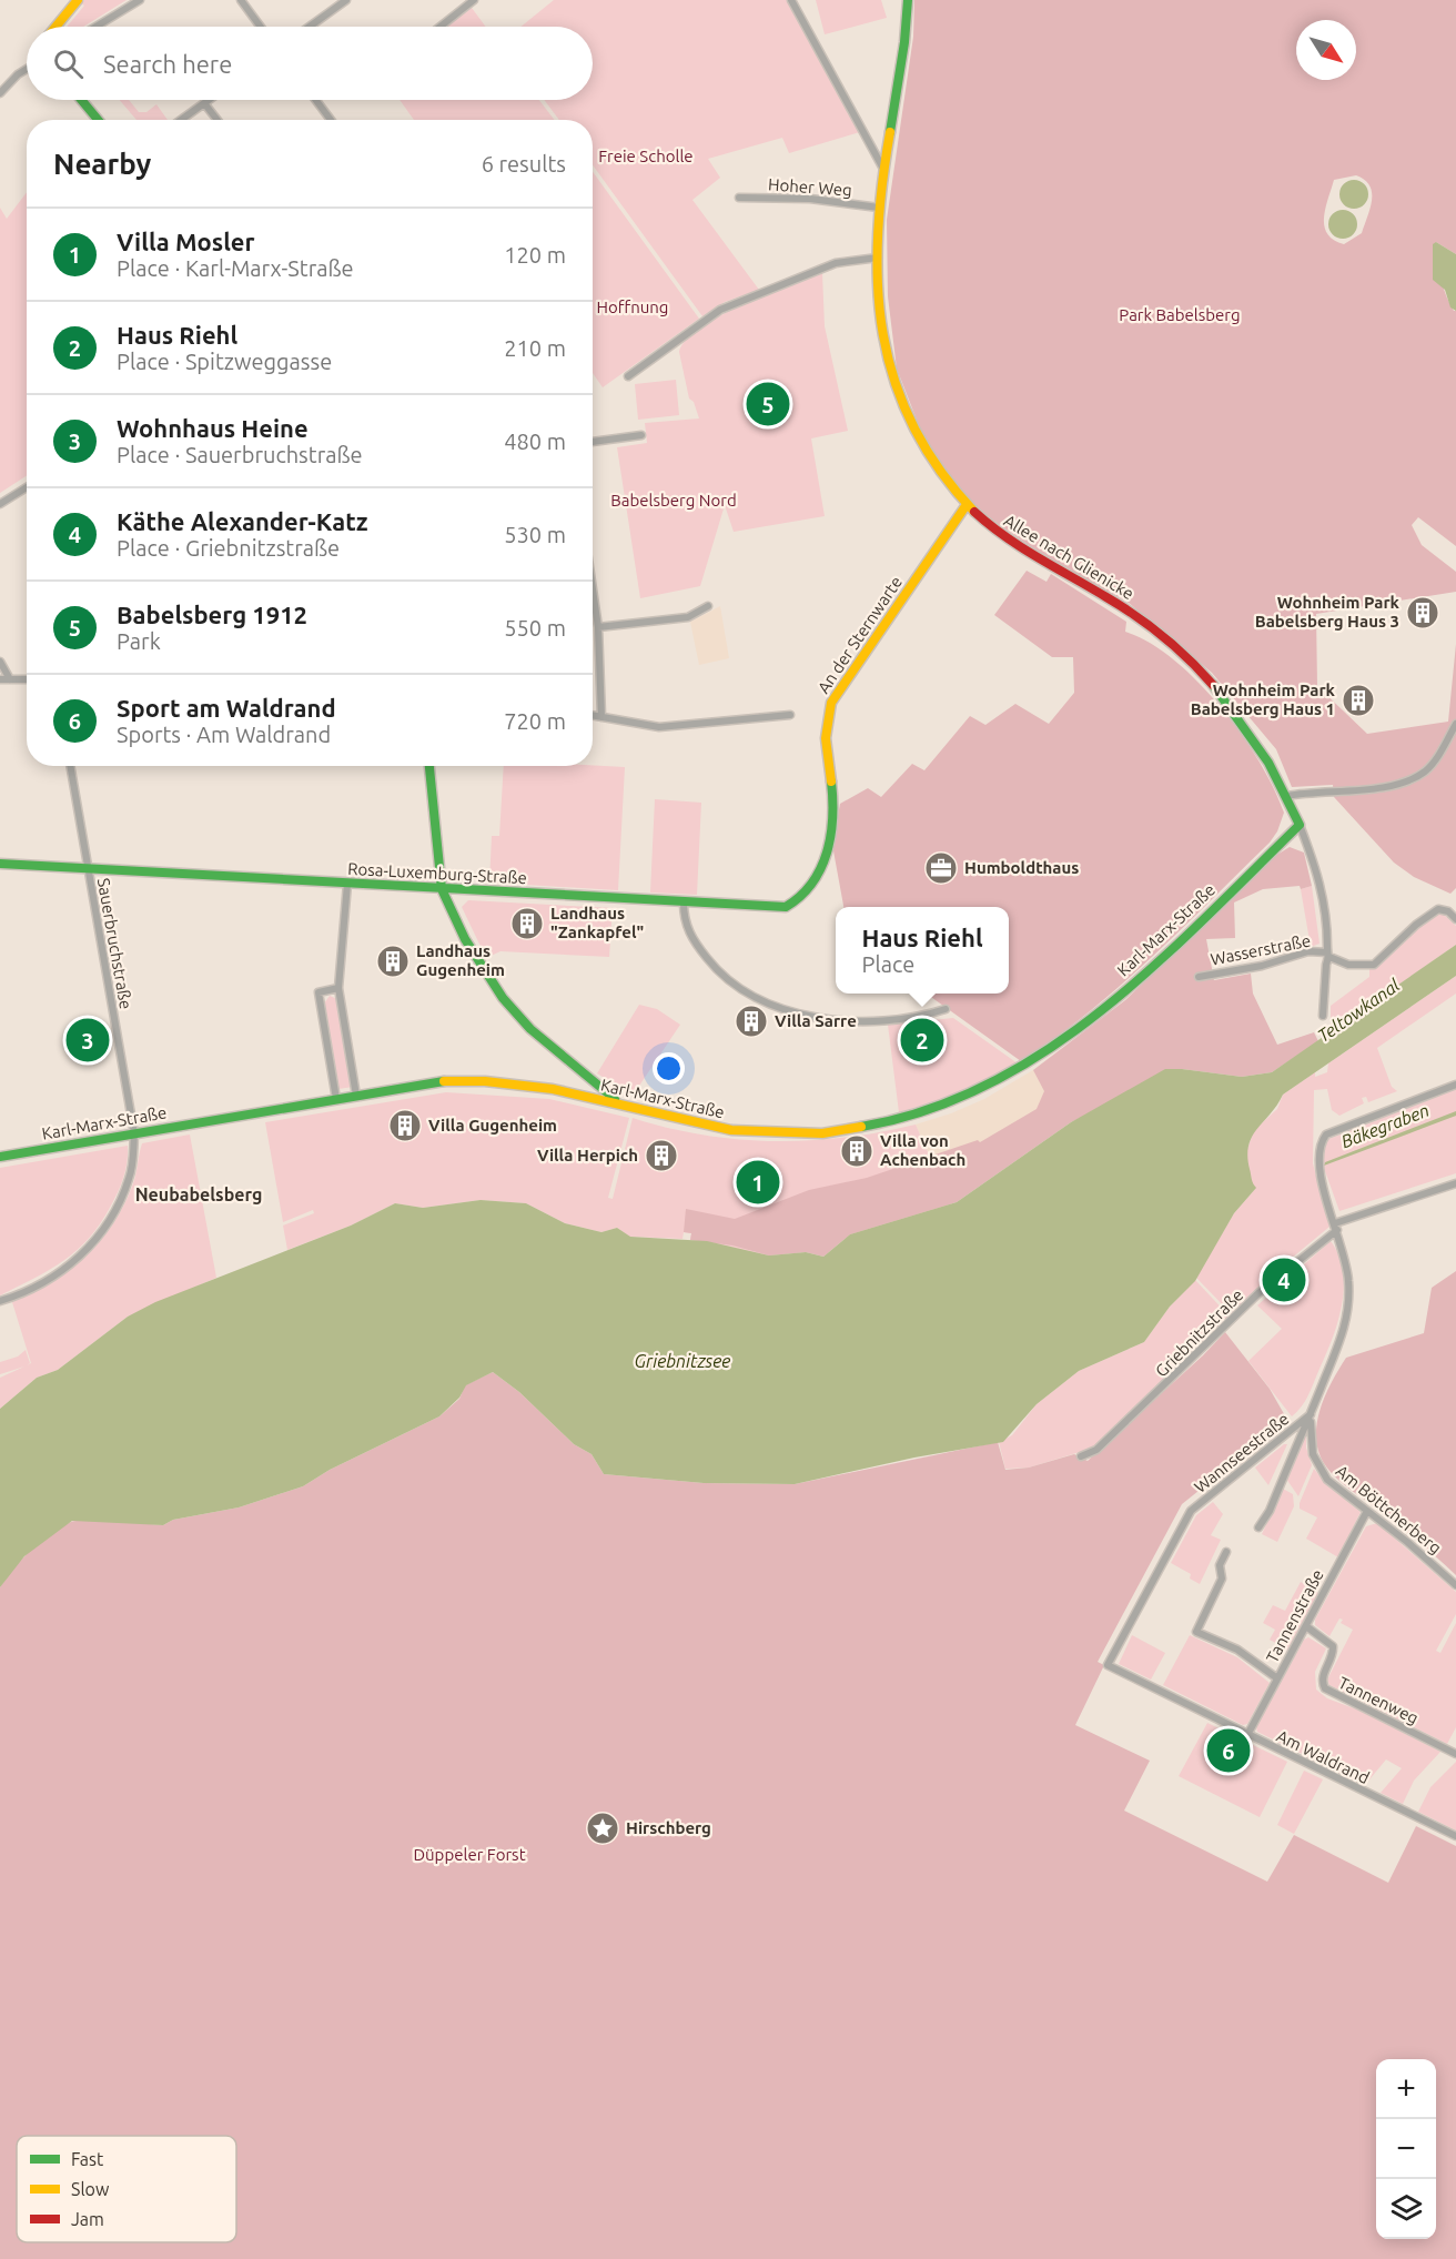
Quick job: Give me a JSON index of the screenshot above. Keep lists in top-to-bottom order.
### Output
{
  "streets": {
    "street": [
      "Hoher Weg",
      "Allee nach Glienicke",
      "An der Sternwarte",
      "Rosa-Luxemburg-Straße",
      "Karl-Marx-Straße",
      "Sauerbruchstraße",
      "Wasserstraße",
      "Griebnitzstraße",
      "Wannseestraße",
      "Am Böttcherberg",
      "Tannenstraße",
      "Tannenweg",
      "Am Waldrand"
    ]
  },
  "crossings": [
    ["Hoher Weg", "Allee nach Glienicke"],
    ["Allee nach Glienicke", "An der Sternwarte"],
    ["Allee nach Glienicke", "Karl-Marx-Straße"],
    ["Allee nach Glienicke", "Wasserstraße"],
    ["An der Sternwarte", "Rosa-Luxemburg-Straße"],
    ["Rosa-Luxemburg-Straße", "Sauerbruchstraße"],
    ["Karl-Marx-Straße", "Sauerbruchstraße"],
    ["Griebnitzstraße", "Wannseestraße"],
    ["Wannseestraße", "Am Böttcherberg"],
    ["Wannseestraße", "Am Waldrand"],
    ["Am Böttcherberg", "Tannenstraße"],
    ["Tannenstraße", "Tannenweg"],
    ["Tannenstraße", "Am Waldrand"]
  ],
  "districts": ["Neubabelsberg"],
  "water": ["Teltowkanal", "Bäkegraben", "Griebnitzsee"],
  "parks": [
    "Freie Scholle",
    "Hoffnung",
    "Park Babelsberg",
    "Babelsberg Nord",
    "Düppeler Forst"
  ],
  "places": {
    "building": [
      "Wohnheim Park Babelsberg Haus 3",
      "Wohnheim Park Babelsberg Haus 1",
      "Landhaus \"Zankapfel\"",
      "Landhaus Gugenheim",
      "Villa Sarre",
      "Villa Gugenheim",
      "Villa von Achenbach",
      "Villa Herpich"
    ],
    "office": ["Humboldthaus"],
    "place": ["Hirschberg"]
  },
  "legend": ["Fast", "Slow", "Jam"],
  "north": "bottom right",
  "page": {
    "search": "Search here",
    "heading": ["Nearby", "6 results"],
    "list": [
      {
        "mark": "1",
        "name": "Villa Mosler",
        "note": "Place · Karl-Marx-Straße",
        "value": "120 m"
      },
      {
        "mark": "2",
        "name": "Haus Riehl",
        "note": "Place · Spitzweggasse",
        "value": "210 m"
      },
      {
        "mark": "3",
        "name": "Wohnhaus Heine",
        "note": "Place · Sauerbruchstraße",
        "value": "480 m"
      },
      {
        "mark": "4",
        "name": "Käthe Alexander-Katz",
        "note": "Place · Griebnitzstraße",
        "value": "530 m"
      },
      {
        "mark": "5",
        "name": "Babelsberg 1912",
        "note": "Park",
        "value": "550 m"
      },
      {
        "mark": "6",
        "name": "Sport am Waldrand",
        "note": "Sports · Am Waldrand",
        "value": "720 m"
      }
    ],
    "pins": [
      "5",
      "2",
      "3",
      "1",
      "4",
      "6"
    ],
    "popup": ["Haus Riehl", "Place"],
    "map_buttons": ["+", "−"]
  }
}
